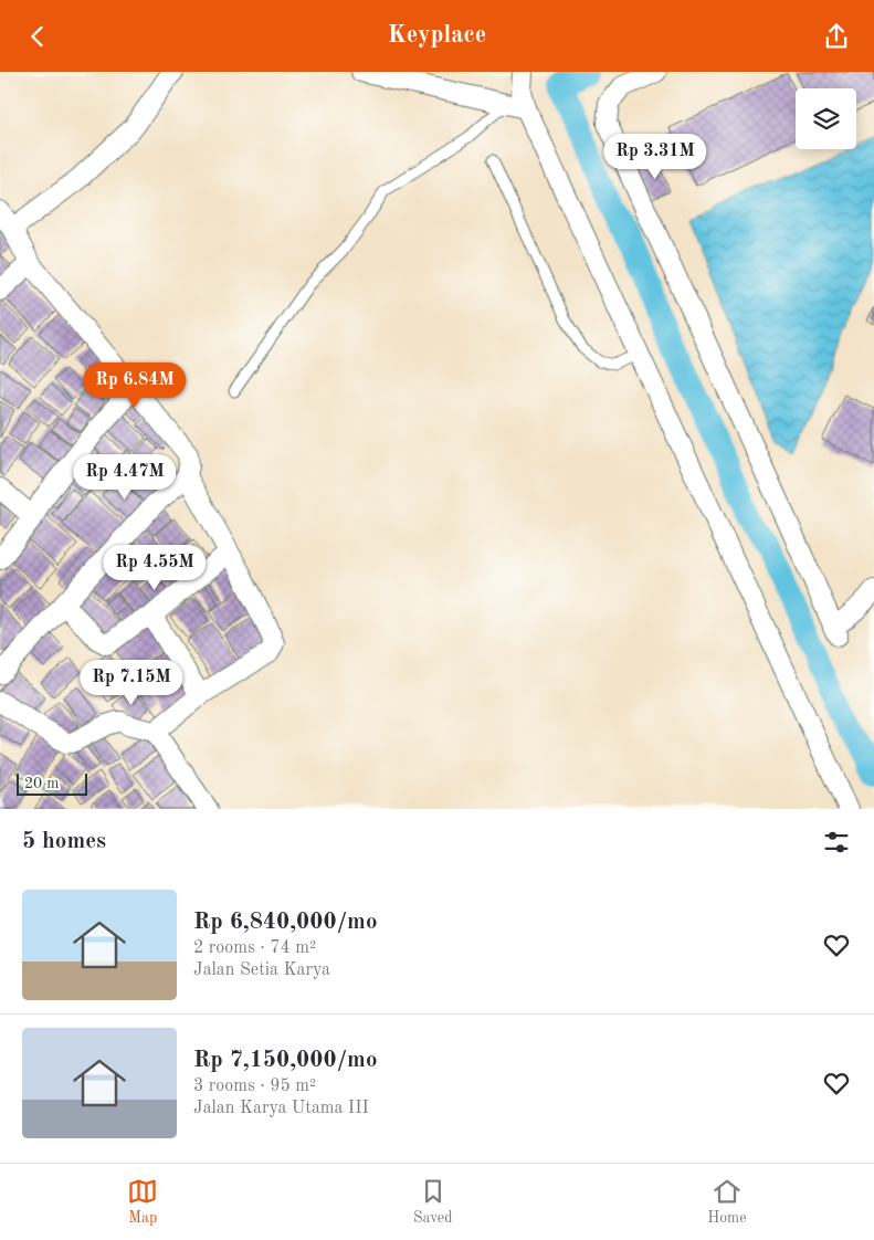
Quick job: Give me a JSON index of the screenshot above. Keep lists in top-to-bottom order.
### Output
{
  "scale_bar": "20 m",
  "page": {
    "header": "Keyplace",
    "price": [
      "Rp 3.31M",
      "Rp 6.84M",
      "Rp 4.47M",
      "Rp 4.55M",
      "Rp 7.15M"
    ],
    "scale": "20 m",
    "heading": "5 homes",
    "list": [
      {
        "name": "Rp 6,840,000/mo",
        "note": "2 rooms · 74 m² · Jalan Setia Karya"
      },
      {
        "name": "Rp 7,150,000/mo",
        "note": "3 rooms · 95 m² · Jalan Karya Utama III"
      }
    ],
    "tabs": ["Map", "Saved", "Home"]
  }
}
